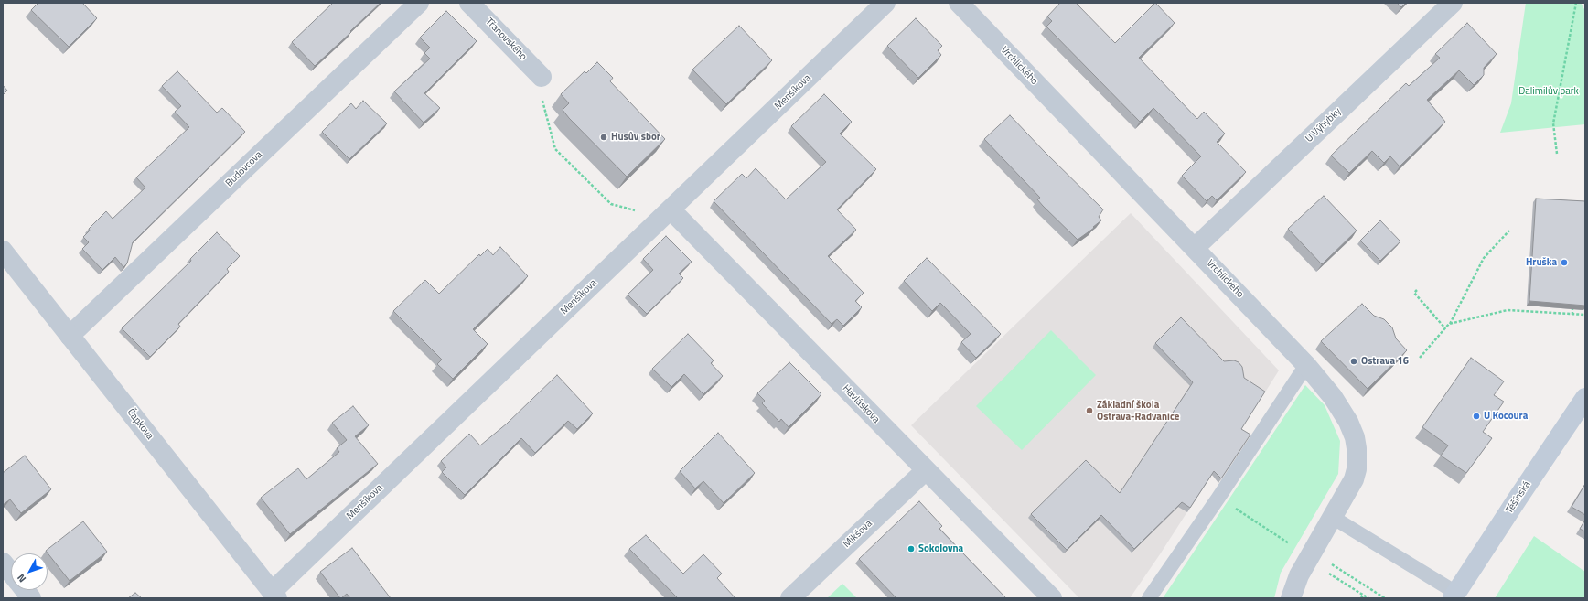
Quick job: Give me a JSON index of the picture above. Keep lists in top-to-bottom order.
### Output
{
  "streets": {
    "main road": ["Těšínská"],
    "street": [
      "Třanovského",
      "Vrchlického",
      "Menšíkova",
      "U Výhybky",
      "Budovcova",
      "Havláskova",
      "Čapkova",
      "Mikšova"
    ]
  },
  "crossings": [
    ["Vrchlického", "U Výhybky"],
    ["Menšíkova", "Havláskova"],
    ["Menšíkova", "Čapkova"],
    ["Budovcova", "Čapkova"],
    ["Havláskova", "Mikšova"]
  ],
  "parks": ["Dalimilův park"],
  "places": [
    "Husův sbor",
    "Hruška",
    "Ostrava 16",
    "Základní škola Ostrava-Radvanice",
    "U Kocoura",
    "Sokolovna"
  ],
  "north": "bottom left"
}
